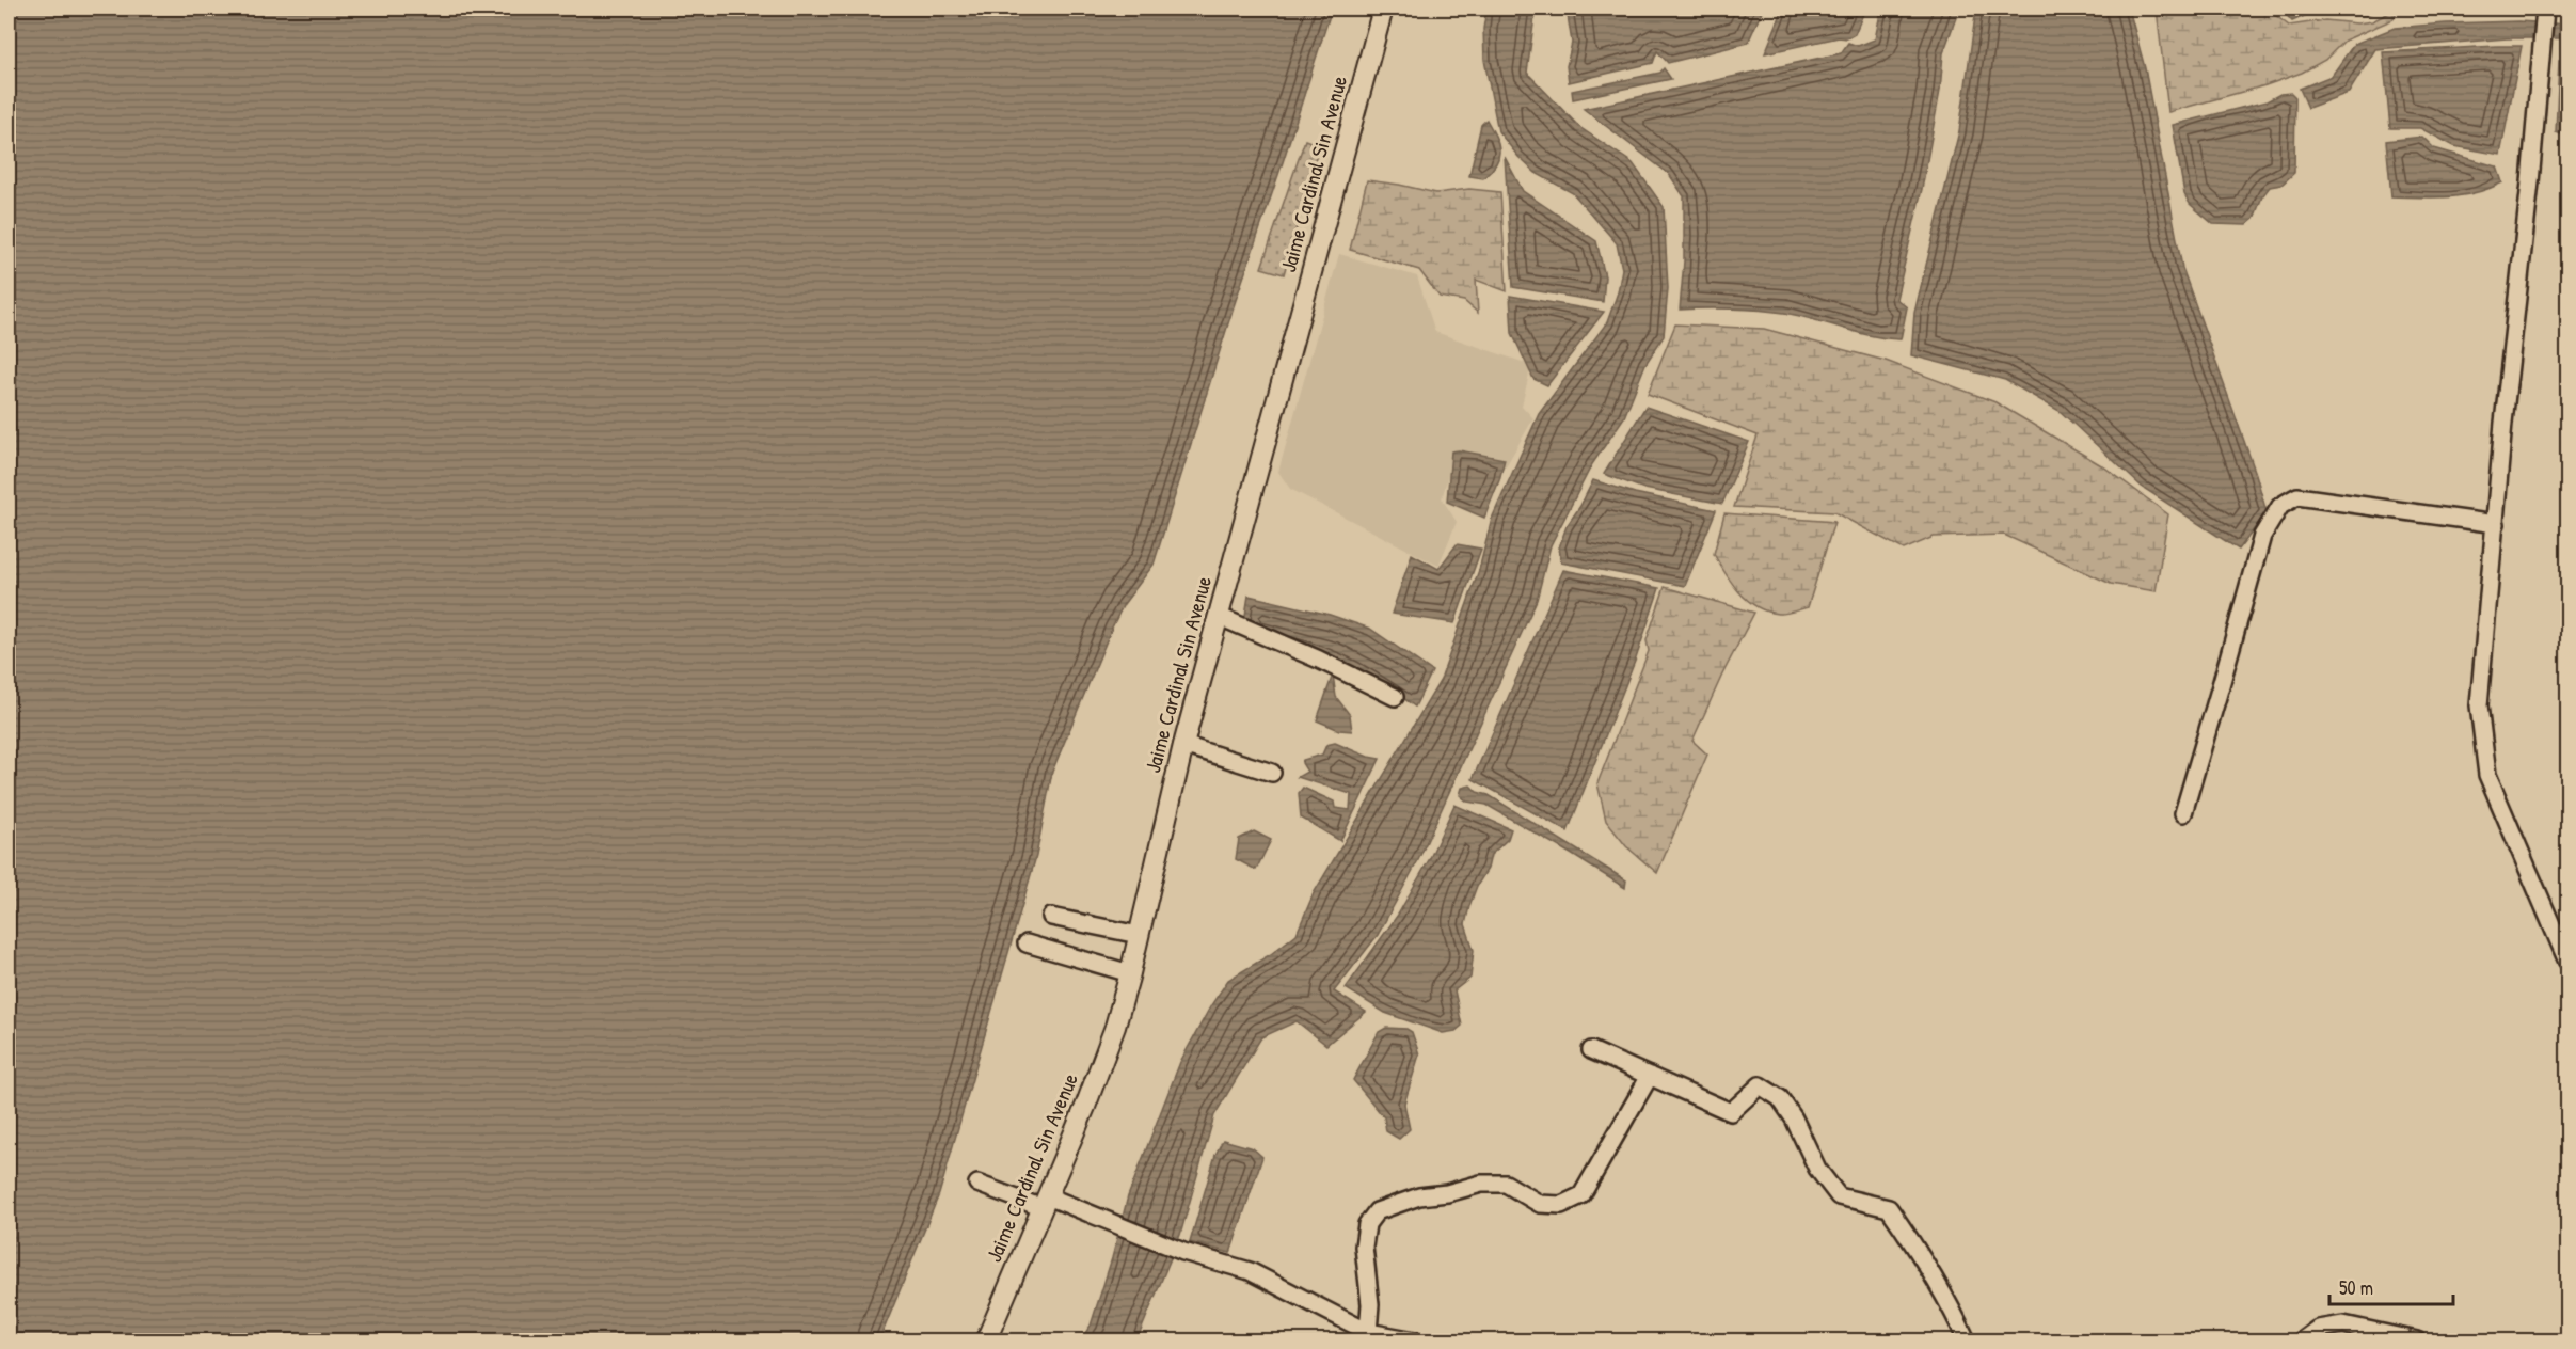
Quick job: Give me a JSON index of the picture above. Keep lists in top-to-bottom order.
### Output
{
  "streets": {
    "main road": ["Jaime Cardinal Sin Avenue"]
  },
  "scale_bar": "50 m"
}
